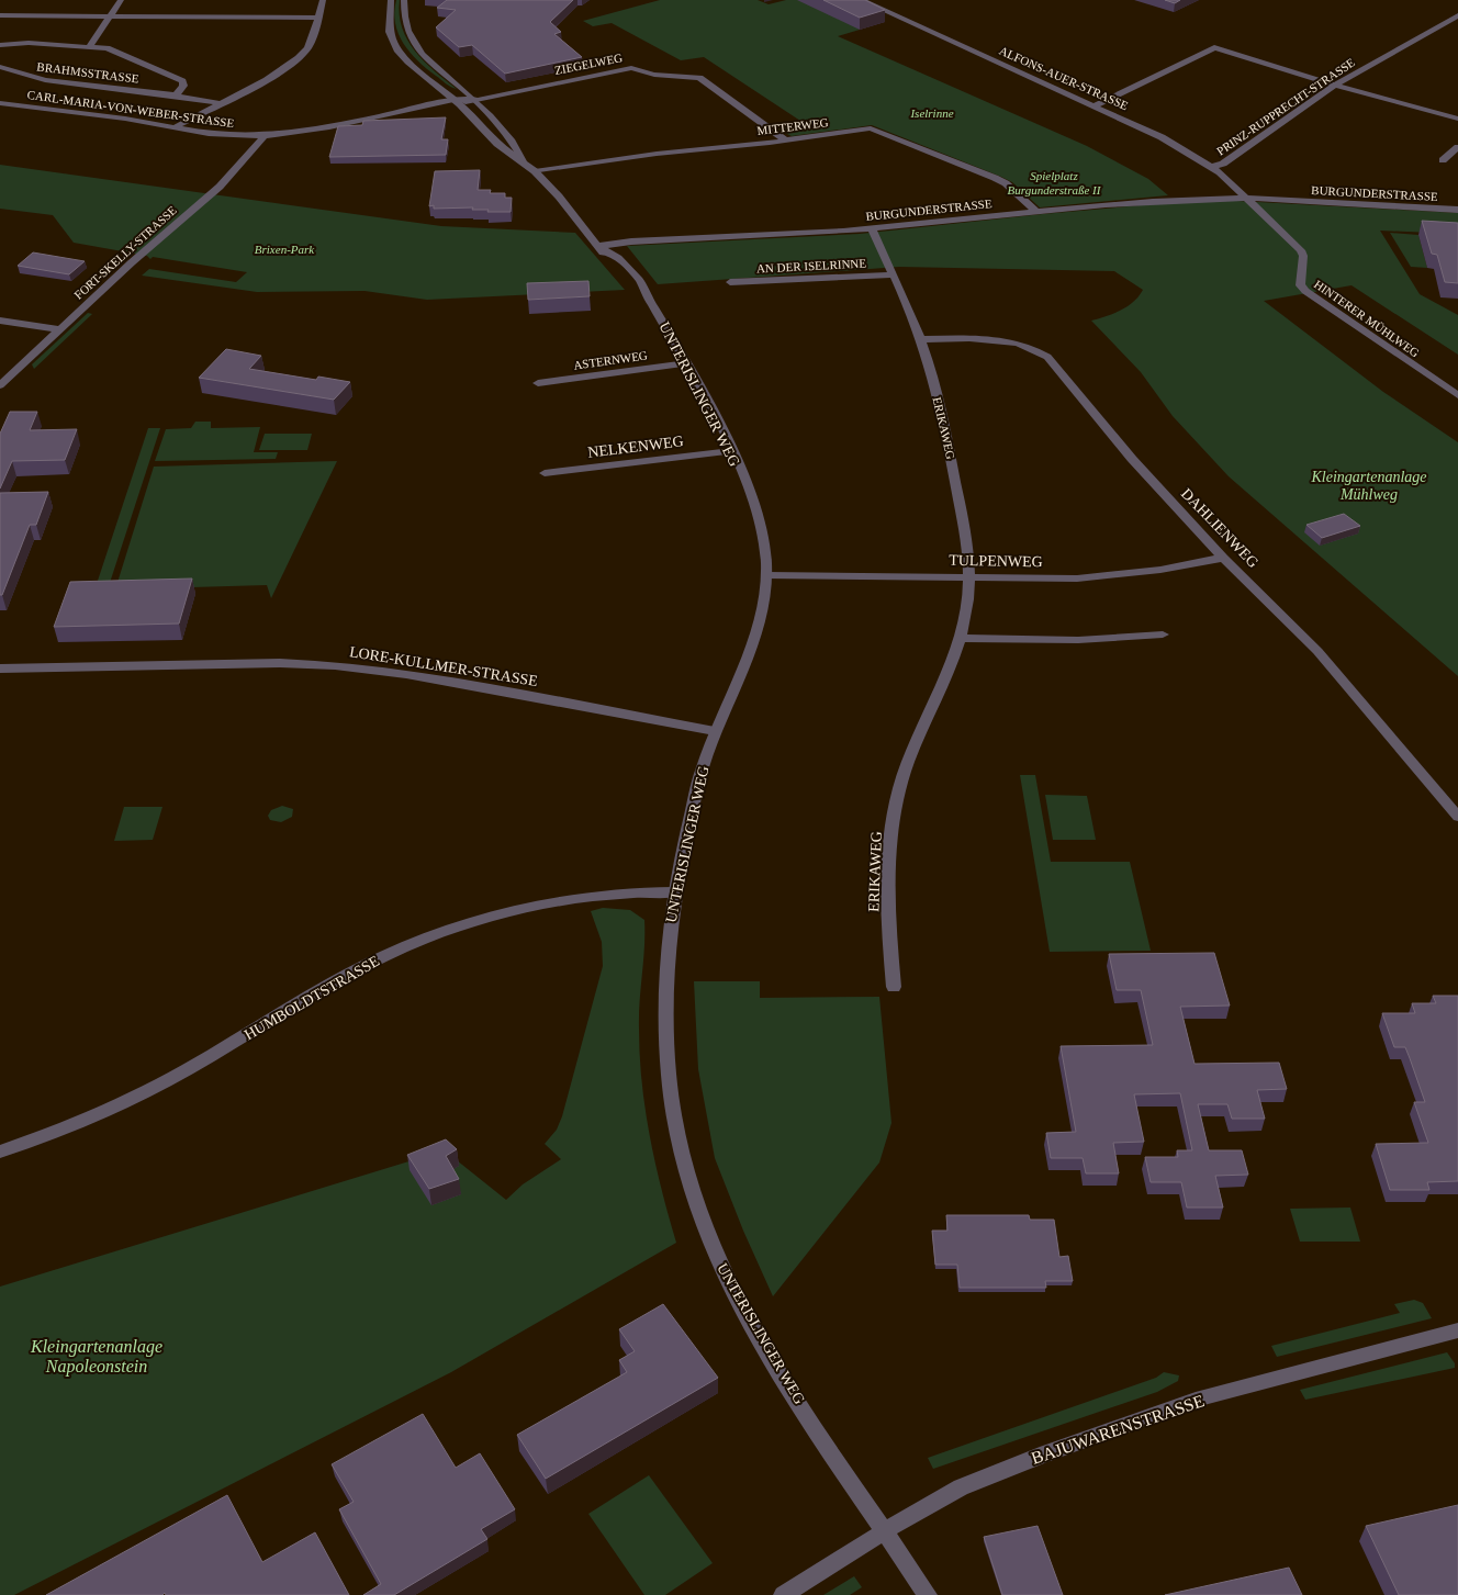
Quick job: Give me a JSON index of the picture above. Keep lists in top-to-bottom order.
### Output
{
  "streets": {
    "street": [
      "ZIEGELWEG",
      "BRAHMSSTRASSE",
      "ALFONS-AUER-STRASSE",
      "PRINZ-RUPPRECHT-STRASSE",
      "CARL-MARIA-VON-WEBER-STRASSE",
      "MITTERWEG",
      "BURGUNDERSTRASSE",
      "FORT-SKELLY-STRASSE",
      "AN DER ISELRINNE",
      "HINTERER MÜHLWEG",
      "ASTERNWEG",
      "UNTERISLINGER WEG",
      "ERIKAWEG",
      "NELKENWEG",
      "DAHLIENWEG",
      "TULPENWEG",
      "LORE-KULLMER-STRASSE",
      "HUMBOLDTSTRASSE",
      "BAJUWARENSTRASSE"
    ]
  },
  "crossings": [
    ["ZIEGELWEG", "CARL-MARIA-VON-WEBER-STRASSE"],
    ["ZIEGELWEG", "MITTERWEG"],
    ["ALFONS-AUER-STRASSE", "PRINZ-RUPPRECHT-STRASSE"],
    ["ALFONS-AUER-STRASSE", "BURGUNDERSTRASSE"],
    ["ALFONS-AUER-STRASSE", "HINTERER MÜHLWEG"],
    ["CARL-MARIA-VON-WEBER-STRASSE", "FORT-SKELLY-STRASSE"],
    ["MITTERWEG", "BURGUNDERSTRASSE"],
    ["MITTERWEG", "UNTERISLINGER WEG"],
    ["BURGUNDERSTRASSE", "HINTERER MÜHLWEG"],
    ["BURGUNDERSTRASSE", "UNTERISLINGER WEG"],
    ["BURGUNDERSTRASSE", "ERIKAWEG"],
    ["AN DER ISELRINNE", "ERIKAWEG"],
    ["ASTERNWEG", "UNTERISLINGER WEG"],
    ["UNTERISLINGER WEG", "NELKENWEG"],
    ["UNTERISLINGER WEG", "TULPENWEG"],
    ["UNTERISLINGER WEG", "LORE-KULLMER-STRASSE"],
    ["UNTERISLINGER WEG", "HUMBOLDTSTRASSE"],
    ["UNTERISLINGER WEG", "BAJUWARENSTRASSE"],
    ["ERIKAWEG", "DAHLIENWEG"],
    ["ERIKAWEG", "TULPENWEG"],
    ["DAHLIENWEG", "TULPENWEG"]
  ],
  "parks": [
    "Iselrinne",
    "Spielplatz Burgunderstraße II",
    "Brixen-Park",
    "Kleingartenanlage Mühlweg",
    "Kleingartenanlage Napoleonstein"
  ]
}
